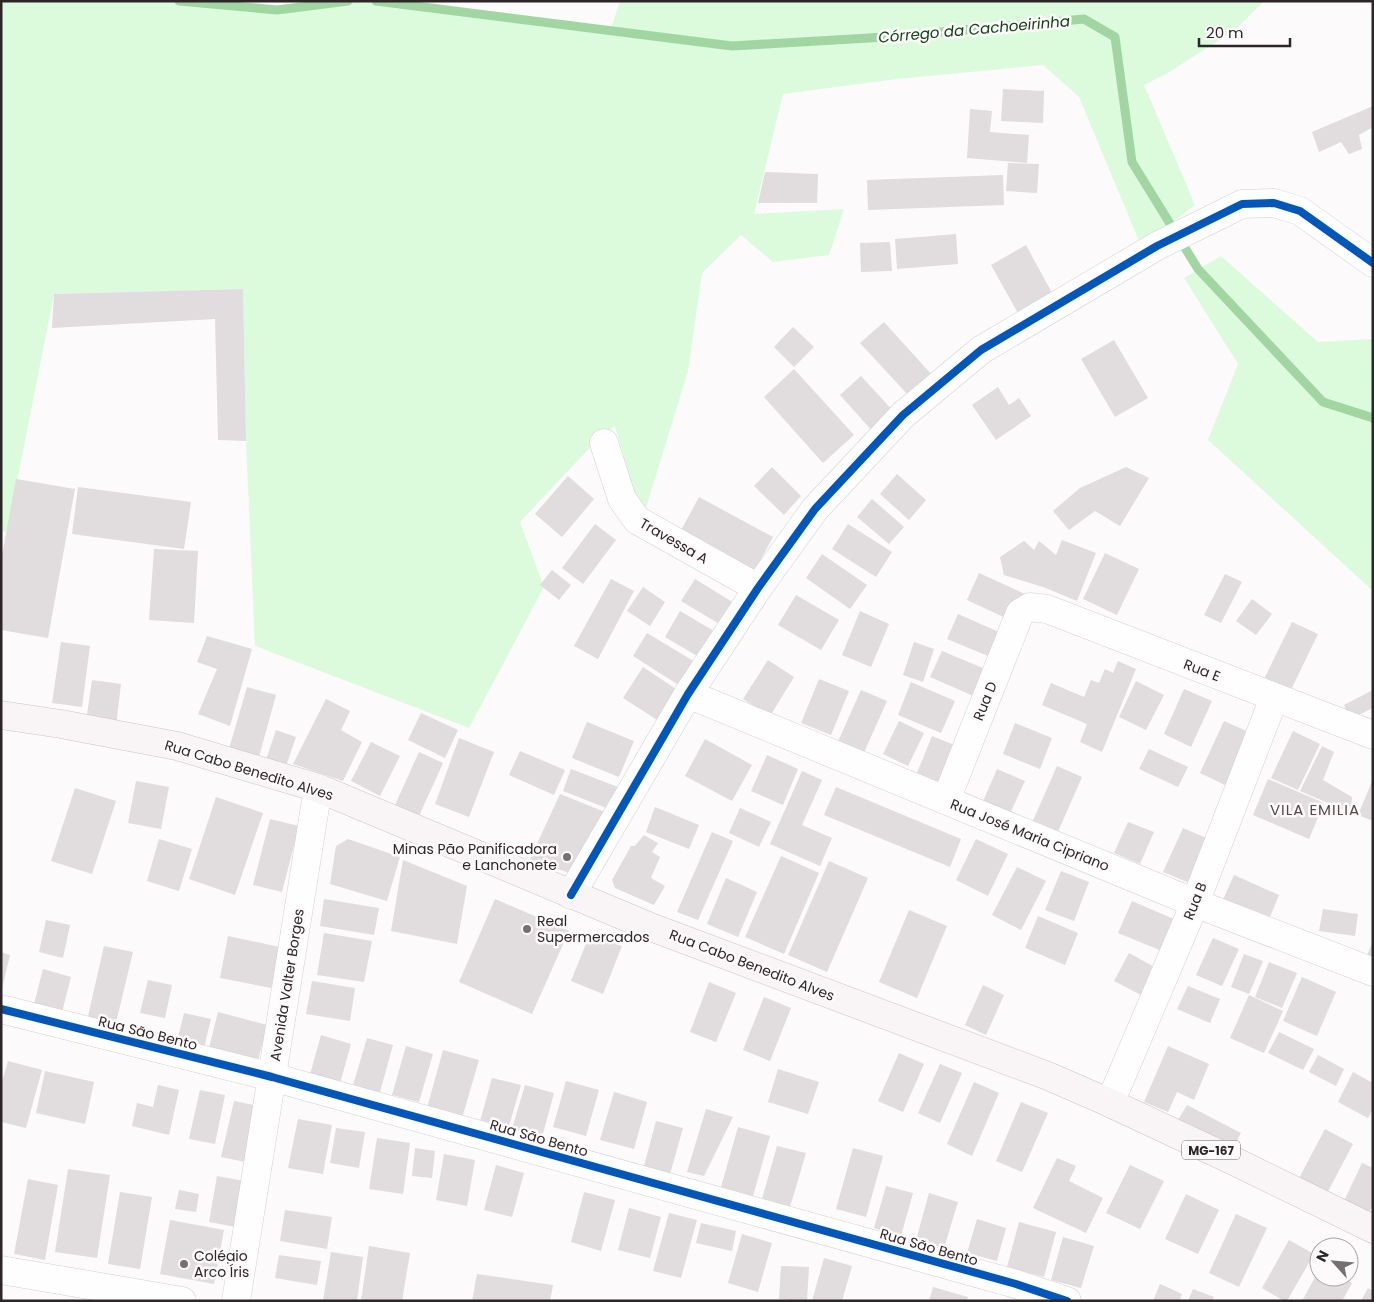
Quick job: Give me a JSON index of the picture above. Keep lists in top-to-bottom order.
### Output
{
  "streets": {
    "main road": ["Rua Cabo Benedito Alves", "MG-167"],
    "street": [
      "Travessa A",
      "Rua E",
      "Rua D",
      "Rua José Maria Cipriano",
      "Rua B",
      "Avenida Valter Borges",
      "Rua São Bento"
    ]
  },
  "crossings": [
    ["Rua E", "Rua D"],
    ["Rua E", "Rua B"],
    ["Rua D", "Rua José Maria Cipriano"],
    ["Rua Cabo Benedito Alves", "Rua B"],
    ["Rua Cabo Benedito Alves", "Avenida Valter Borges"],
    ["Rua José Maria Cipriano", "Rua B"],
    ["Avenida Valter Borges", "Rua São Bento"]
  ],
  "districts": ["VILA EMILIA"],
  "water": ["Córrego da Cachoeirinha"],
  "places": ["Minas Pão Panificadora e Lanchonete", "Real Supermercados", "Colégio Arco Íris"],
  "scale_bar": "20 m",
  "north": "top left"
}
